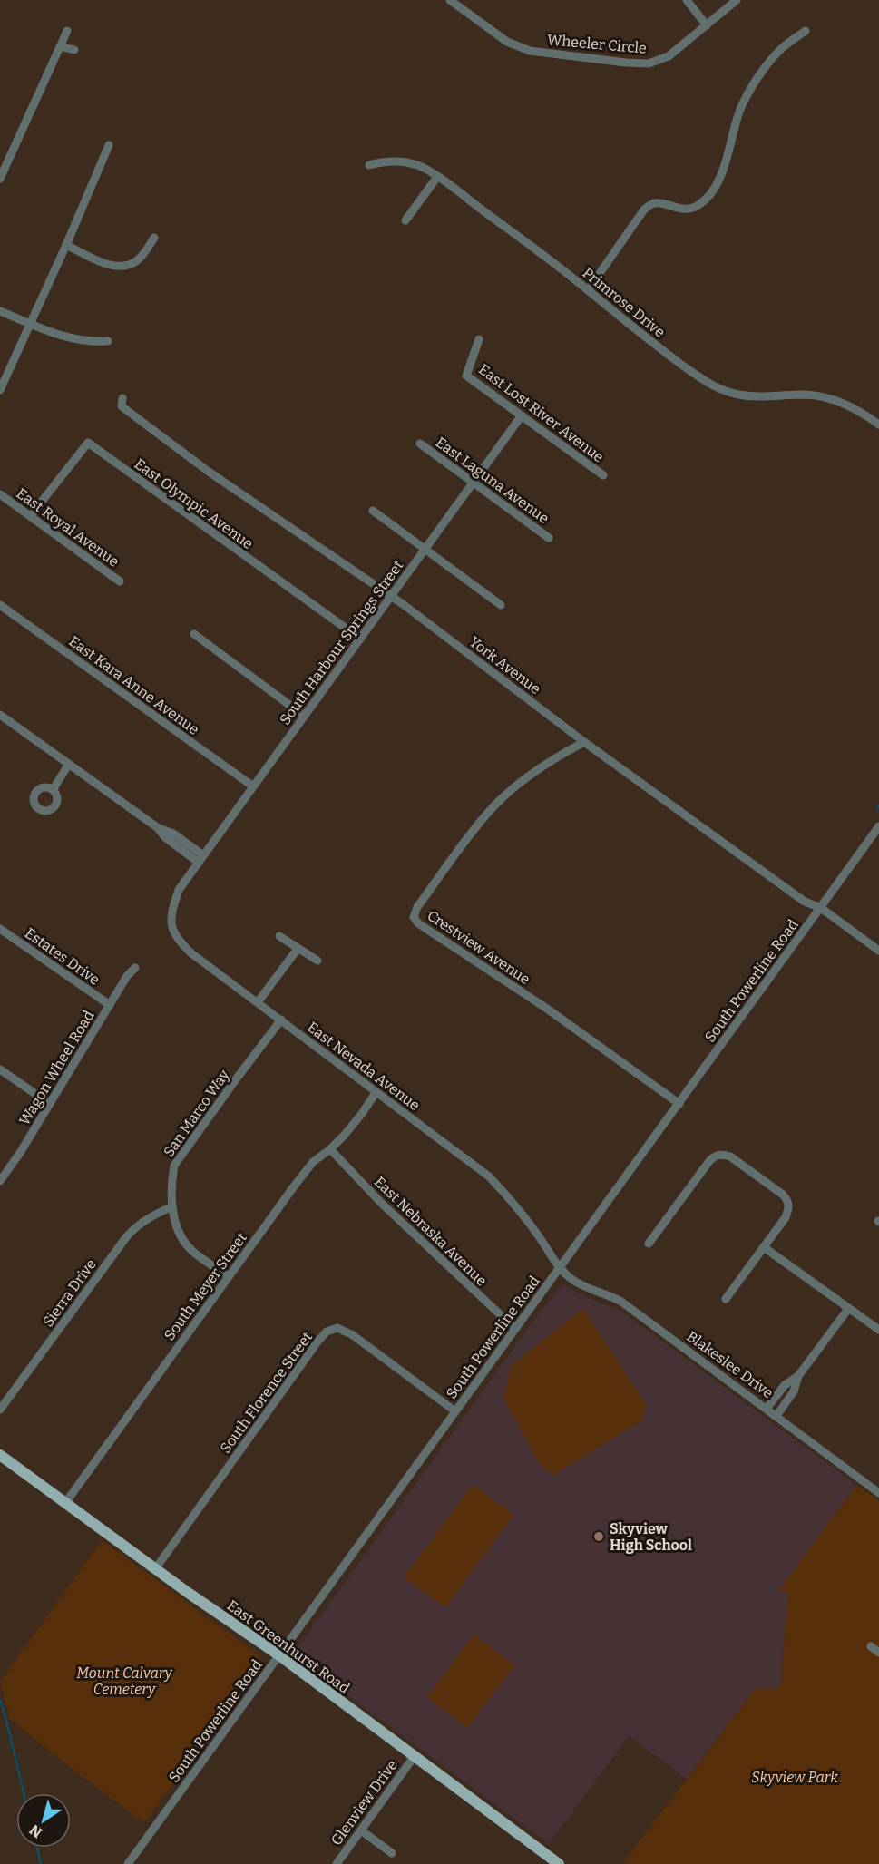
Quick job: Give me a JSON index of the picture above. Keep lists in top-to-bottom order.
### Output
{
  "streets": {
    "main road": ["East Greenhurst Road"],
    "street": [
      "Wheeler Circle",
      "Primrose Drive",
      "East Lost River Avenue",
      "East Laguna Avenue",
      "East Olympic Avenue",
      "East Royal Avenue",
      "South Harbour Springs Street",
      "York Avenue",
      "East Kara Anne Avenue",
      "Crestview Avenue",
      "Estates Drive",
      "South Powerline Road",
      "East Nevada Avenue",
      "Wagon Wheel Road",
      "San Marco Way",
      "East Nebraska Avenue",
      "South Meyer Street",
      "Sierra Drive",
      "Blakeslee Drive",
      "South Florence Street",
      "Glenview Drive"
    ]
  },
  "crossings": [
    ["East Lost River Avenue", "South Harbour Springs Street"],
    ["East Laguna Avenue", "South Harbour Springs Street"],
    ["East Olympic Avenue", "East Royal Avenue"],
    ["East Olympic Avenue", "South Harbour Springs Street"],
    ["South Harbour Springs Street", "York Avenue"],
    ["South Harbour Springs Street", "East Kara Anne Avenue"],
    ["South Harbour Springs Street", "East Nevada Avenue"],
    ["York Avenue", "Crestview Avenue"],
    ["York Avenue", "South Powerline Road"],
    ["Crestview Avenue", "South Powerline Road"],
    ["Estates Drive", "Wagon Wheel Road"],
    ["South Powerline Road", "East Nevada Avenue"],
    ["South Powerline Road", "East Nebraska Avenue"],
    ["South Powerline Road", "Blakeslee Drive"],
    ["South Powerline Road", "South Florence Street"],
    ["South Powerline Road", "East Greenhurst Road"],
    ["East Nevada Avenue", "San Marco Way"],
    ["East Nevada Avenue", "South Meyer Street"],
    ["East Nevada Avenue", "Blakeslee Drive"],
    ["San Marco Way", "South Meyer Street"],
    ["San Marco Way", "Sierra Drive"],
    ["East Nebraska Avenue", "South Meyer Street"],
    ["South Meyer Street", "East Greenhurst Road"],
    ["South Florence Street", "East Greenhurst Road"],
    ["East Greenhurst Road", "Glenview Drive"]
  ],
  "parks": ["Mount Calvary Cemetery", "Skyview Park"],
  "places": ["Skyview High School"],
  "north": "bottom left"
}
